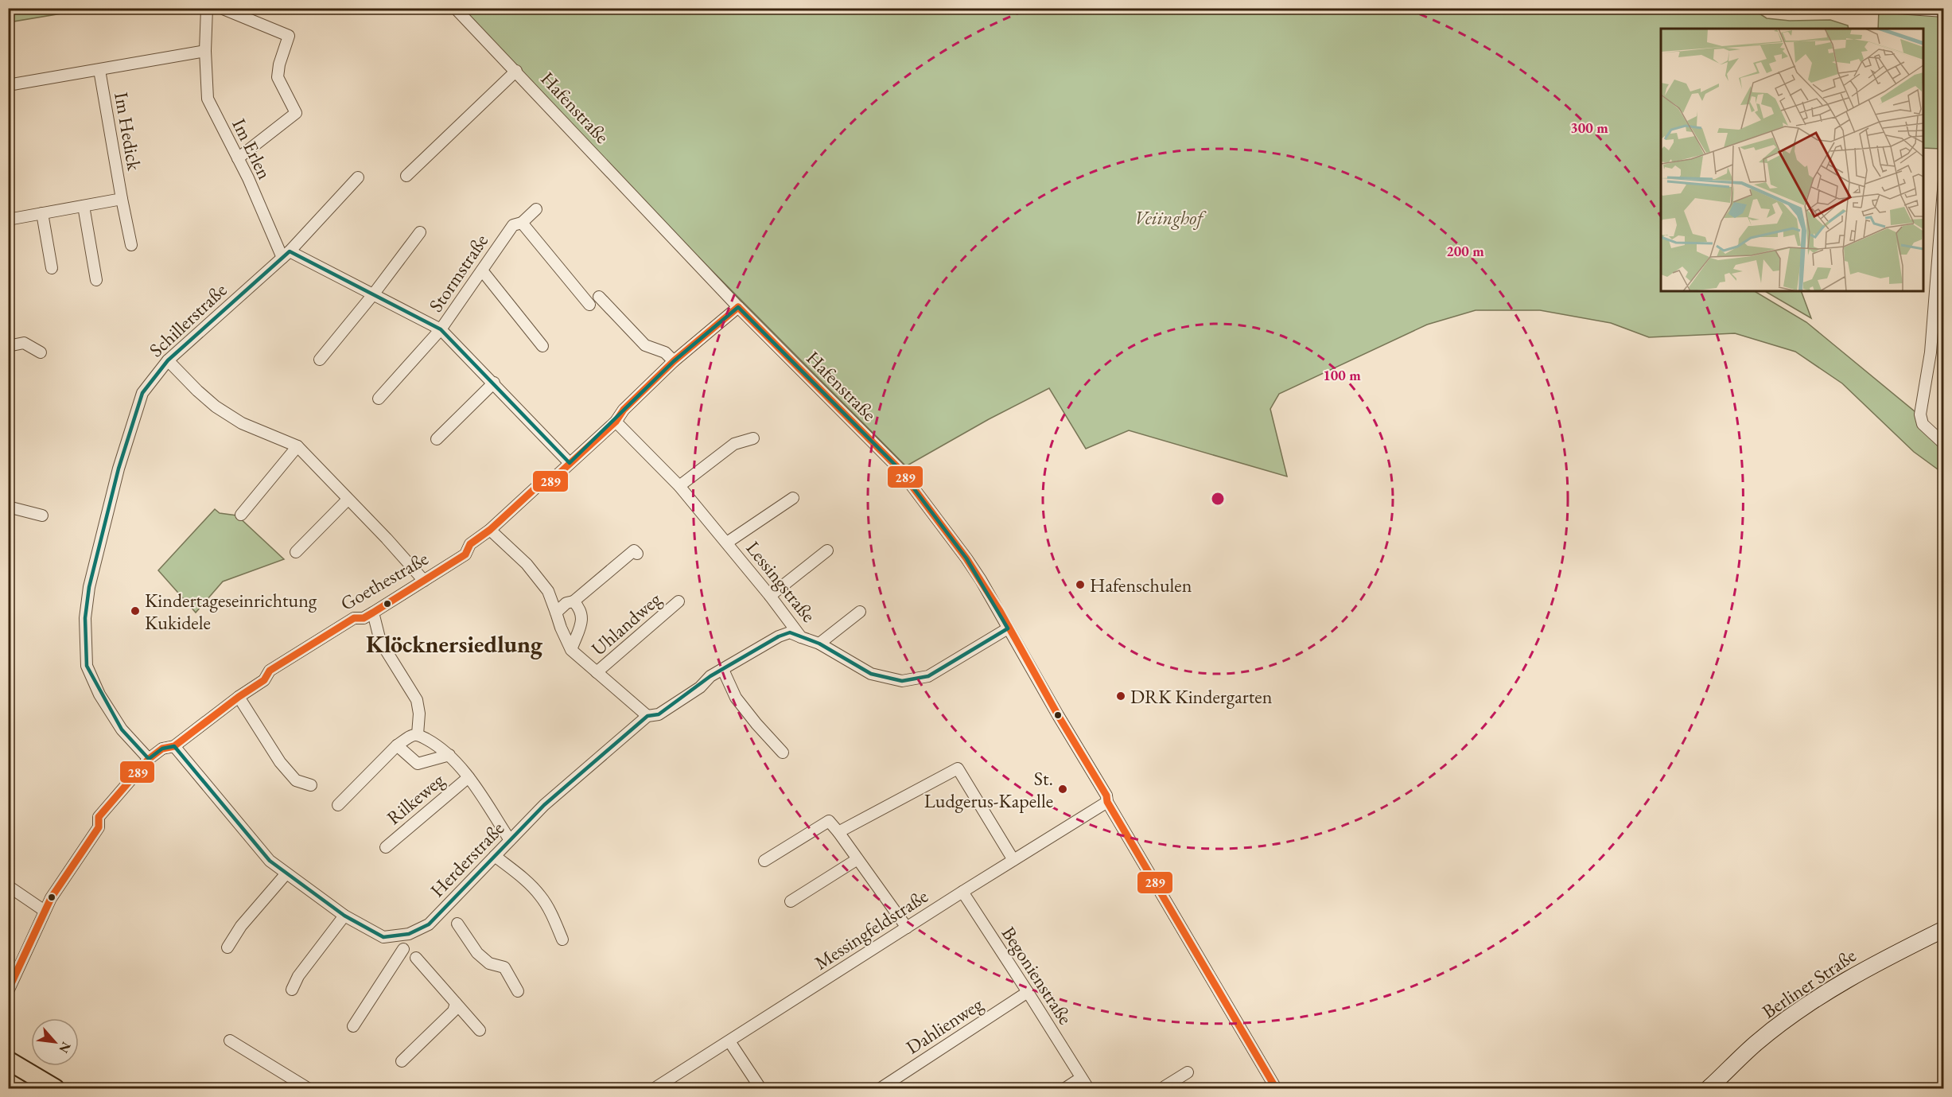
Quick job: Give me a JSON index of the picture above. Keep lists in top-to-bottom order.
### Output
{
  "streets": {
    "main road": ["Berliner Straße"],
    "street": [
      "Hafenstraße",
      "Im Hedick",
      "Im Erlen",
      "Stormstraße",
      "Schillerstraße",
      "Goethestraße",
      "Lessingstraße",
      "Uhlandweg",
      "Rilkeweg",
      "Herderstraße",
      "Messingfeldstraße",
      "Begonienstraße",
      "Dahlienweg"
    ]
  },
  "crossings": [
    ["Hafenstraße", "Goethestraße"],
    ["Hafenstraße", "Lessingstraße"],
    ["Hafenstraße", "Messingfeldstraße"],
    ["Im Erlen", "Schillerstraße"],
    ["Schillerstraße", "Goethestraße"],
    ["Goethestraße", "Lessingstraße"],
    ["Goethestraße", "Herderstraße"],
    ["Lessingstraße", "Herderstraße"],
    ["Messingfeldstraße", "Begonienstraße"],
    ["Begonienstraße", "Dahlienweg"]
  ],
  "districts": ["Klöcknersiedlung"],
  "parks": ["Veiinghof"],
  "places": [
    "Hafenschulen",
    "Kindertageseinrichtung Kukidele",
    "DRK Kindergarten",
    "St. Ludgerus-Kapelle"
  ],
  "lines": ["transit line 289"],
  "north": "bottom right",
  "rings": ["300 m", "200 m", "100 m"]
}
